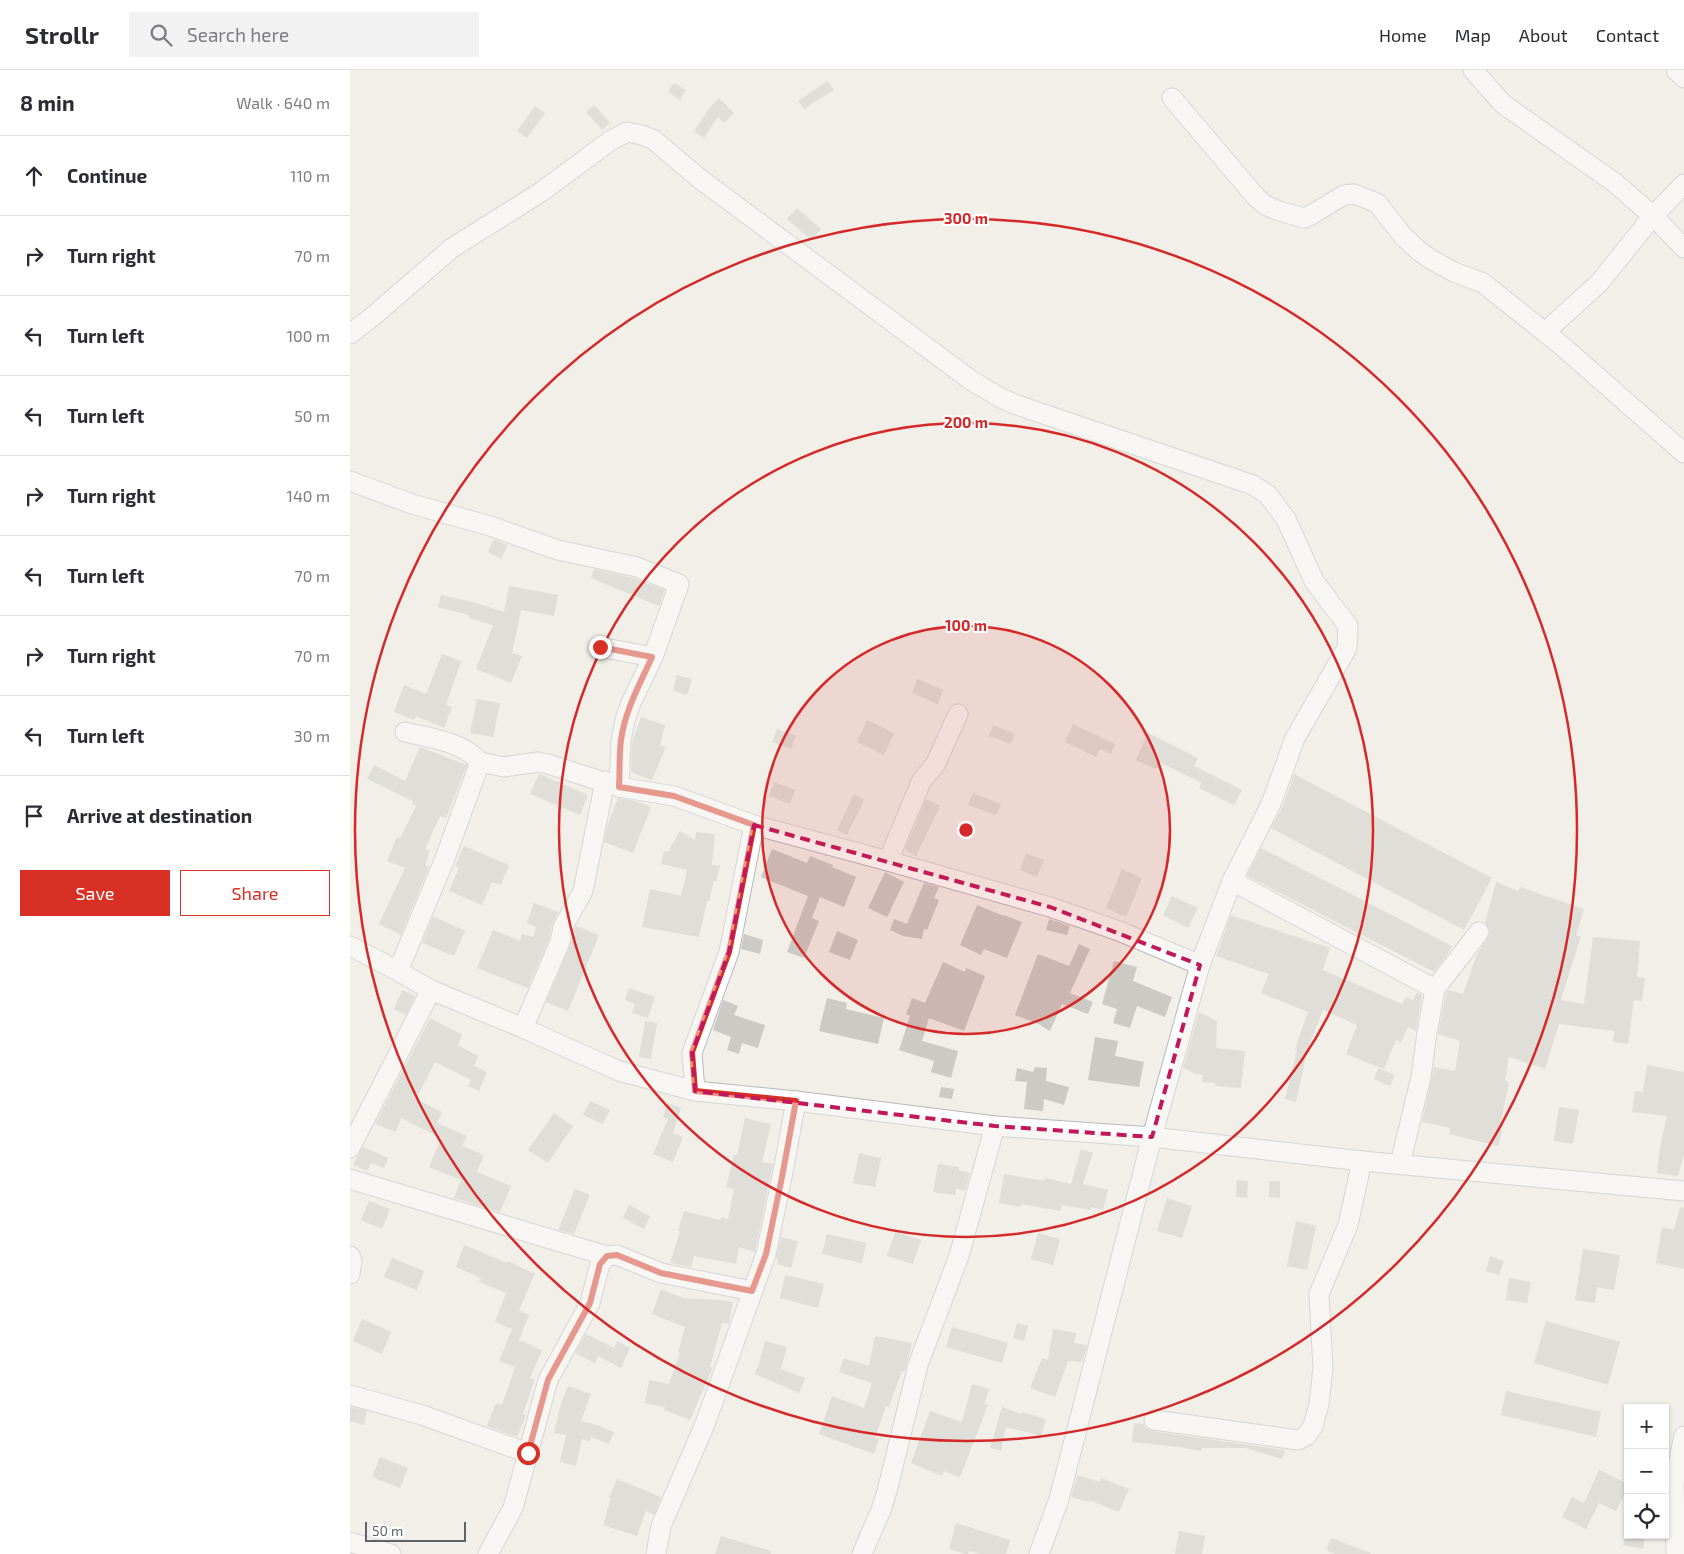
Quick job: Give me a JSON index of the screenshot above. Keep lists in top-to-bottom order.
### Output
{
  "scale_bar": "50 m",
  "page": {
    "header": "Strollr",
    "search": "Search here",
    "nav": [
      "Home",
      "Map",
      "About",
      "Contact"
    ],
    "heading": ["8 min", "Walk · 640 m"],
    "list": [
      ["Continue", "110 m"],
      ["Turn right", "70 m"],
      ["Turn left", "100 m"],
      ["Turn left", "50 m"],
      ["Turn right", "140 m"],
      ["Turn left", "70 m"],
      ["Turn right", "70 m"],
      ["Turn left", "30 m"],
      "Arrive at destination"
    ],
    "buttons": ["Save", "Share"],
    "map_buttons": ["+", "−"],
    "scale": "50 m"
  },
  "rings": ["300 m", "200 m", "100 m"]
}
